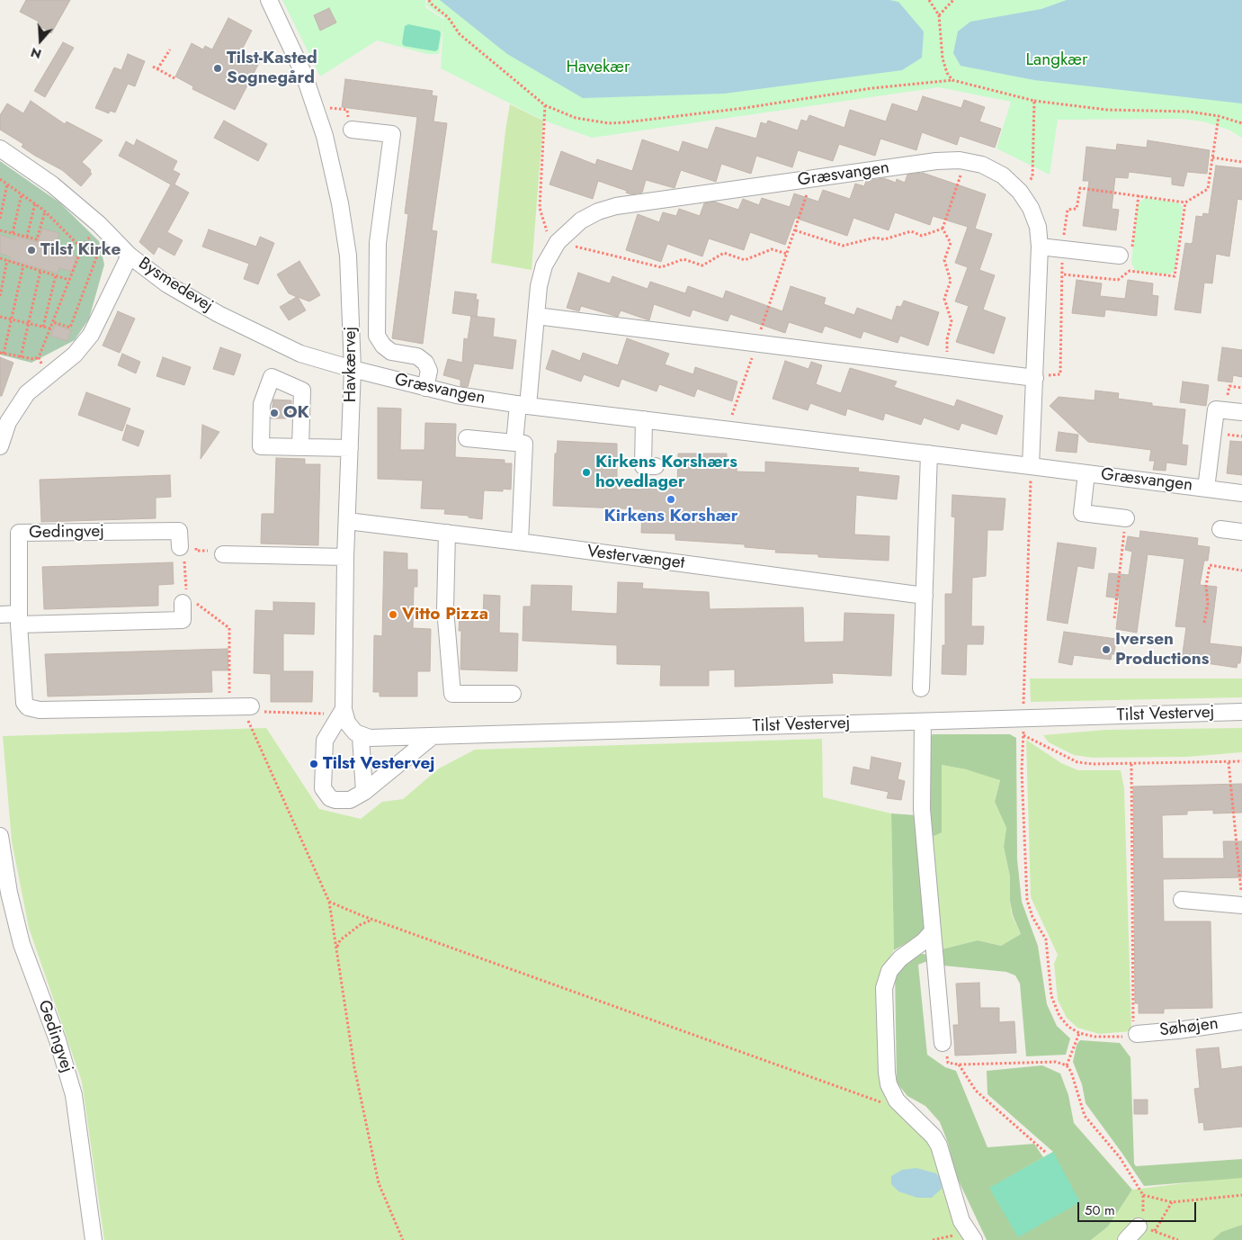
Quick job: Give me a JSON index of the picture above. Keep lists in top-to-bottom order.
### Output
{
  "streets": {
    "street": [
      "Græsvangen",
      "Bysmedevej",
      "Havkærvej",
      "Gedingvej",
      "Vestervænget",
      "Tilst Vestervej",
      "Søhøjen"
    ]
  },
  "crossings": [
    ["Græsvangen", "Bysmedevej"],
    ["Græsvangen", "Havkærvej"],
    ["Bysmedevej", "Havkærvej"],
    ["Havkærvej", "Vestervænget"],
    ["Havkærvej", "Tilst Vestervej"]
  ],
  "parks": ["Langkær", "Havekær"],
  "places": [
    "Tilst-Kasted Sognegård",
    "Tilst Kirke",
    "OK",
    "Kirkens Korshærs hovedlager",
    "Kirkens Korshær",
    "Vitto Pizza",
    "Iversen Productions",
    "Tilst Vestervej"
  ],
  "scale_bar": "50 m",
  "north": "bottom"
}
